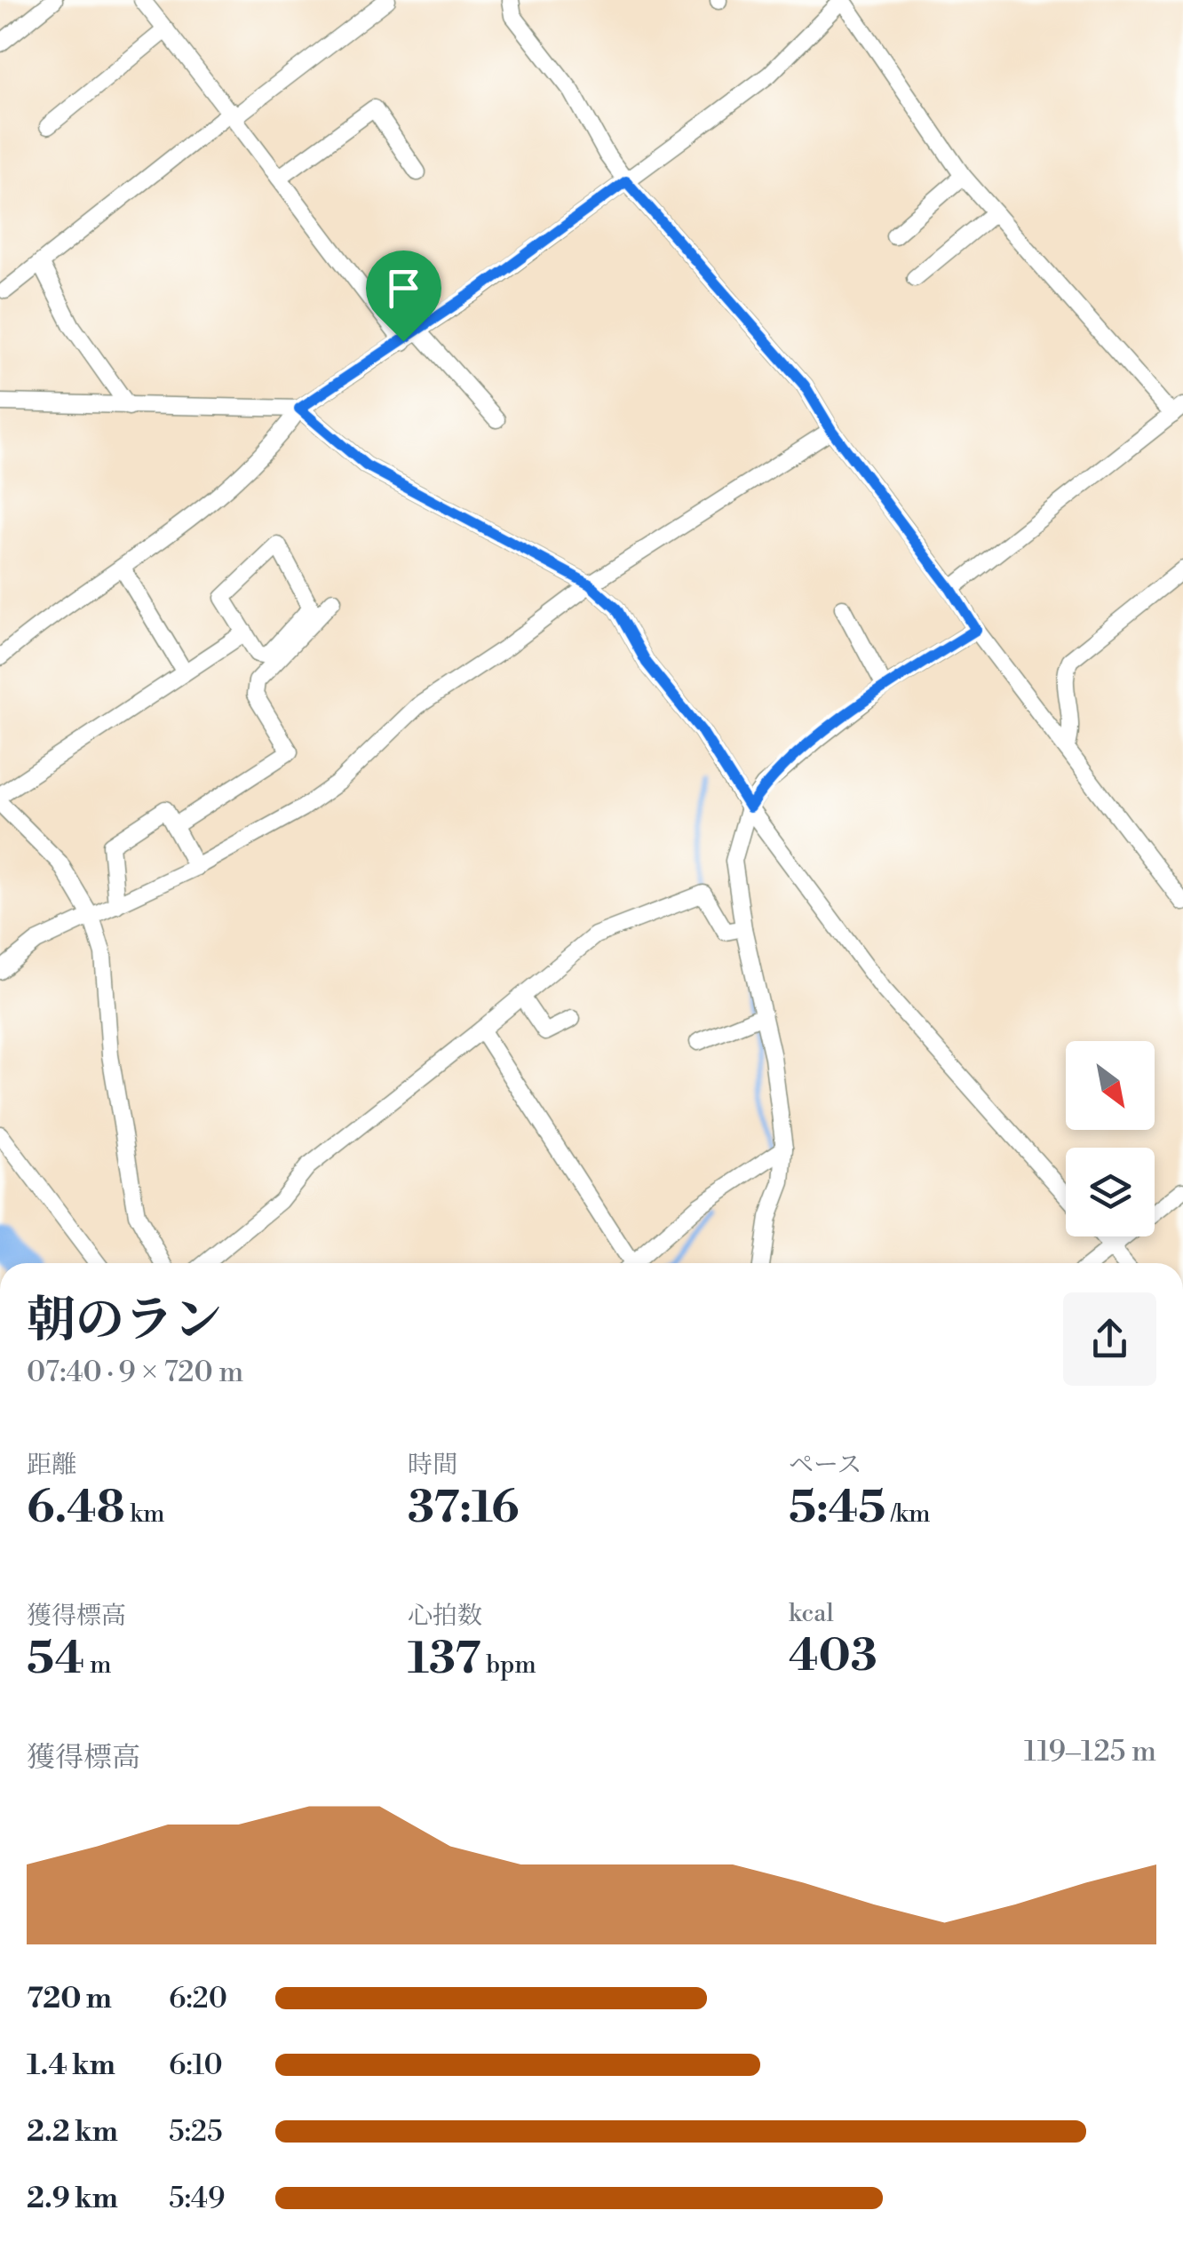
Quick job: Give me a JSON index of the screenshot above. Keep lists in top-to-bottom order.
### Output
{
  "north": "bottom right",
  "page": {
    "heading": ["朝のラン", "07:40 · 9 × 720 m"],
    "stats": [
      ["距離", "6.48 km"],
      ["時間", "37:16"],
      ["ペース", "5:45 /km"],
      ["獲得標高", "54 m"],
      ["心拍数", "137 bpm"],
      ["kcal", "403"]
    ],
    "chart": ["獲得標高", "119–125 m"],
    "list": [
      {
        "name": "720 m",
        "note": "6:20"
      },
      {
        "name": "1.4 km",
        "note": "6:10"
      },
      {
        "name": "2.2 km",
        "note": "5:25"
      },
      {
        "name": "2.9 km",
        "note": "5:49"
      }
    ]
  }
}
